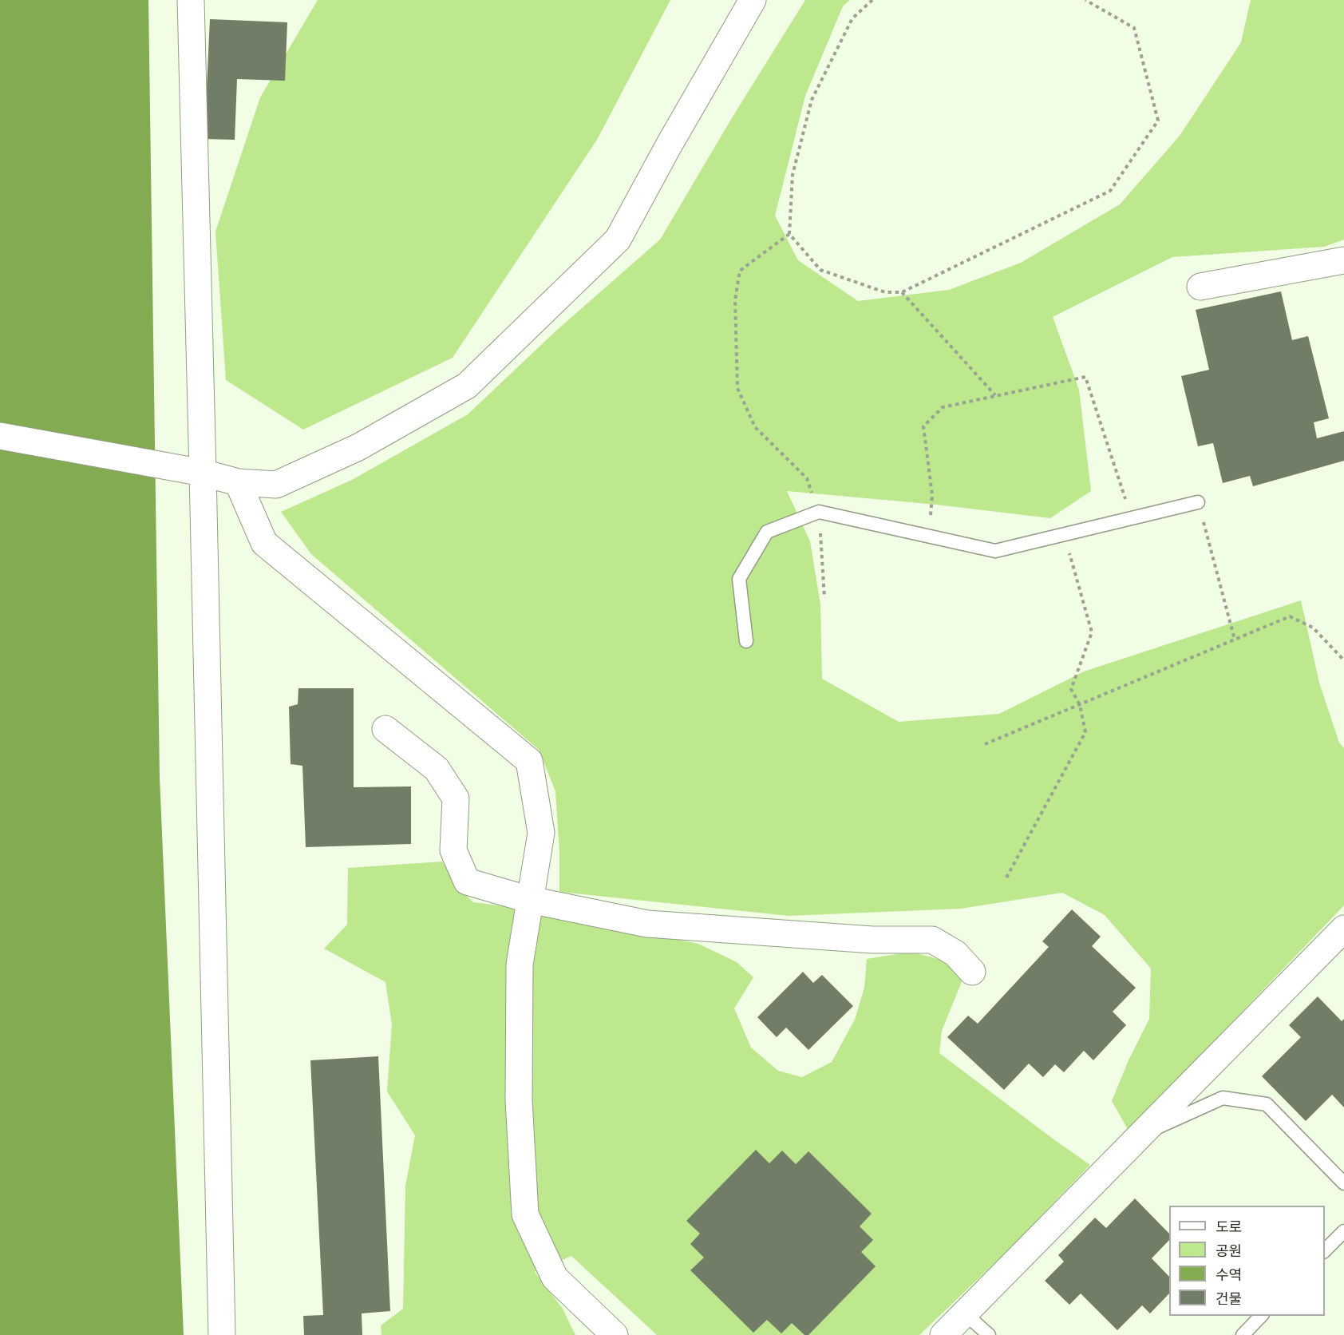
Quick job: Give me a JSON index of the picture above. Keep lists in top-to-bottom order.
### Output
{
  "legend": [
    "도로",
    "공원",
    "수역",
    "건물"
  ]
}
